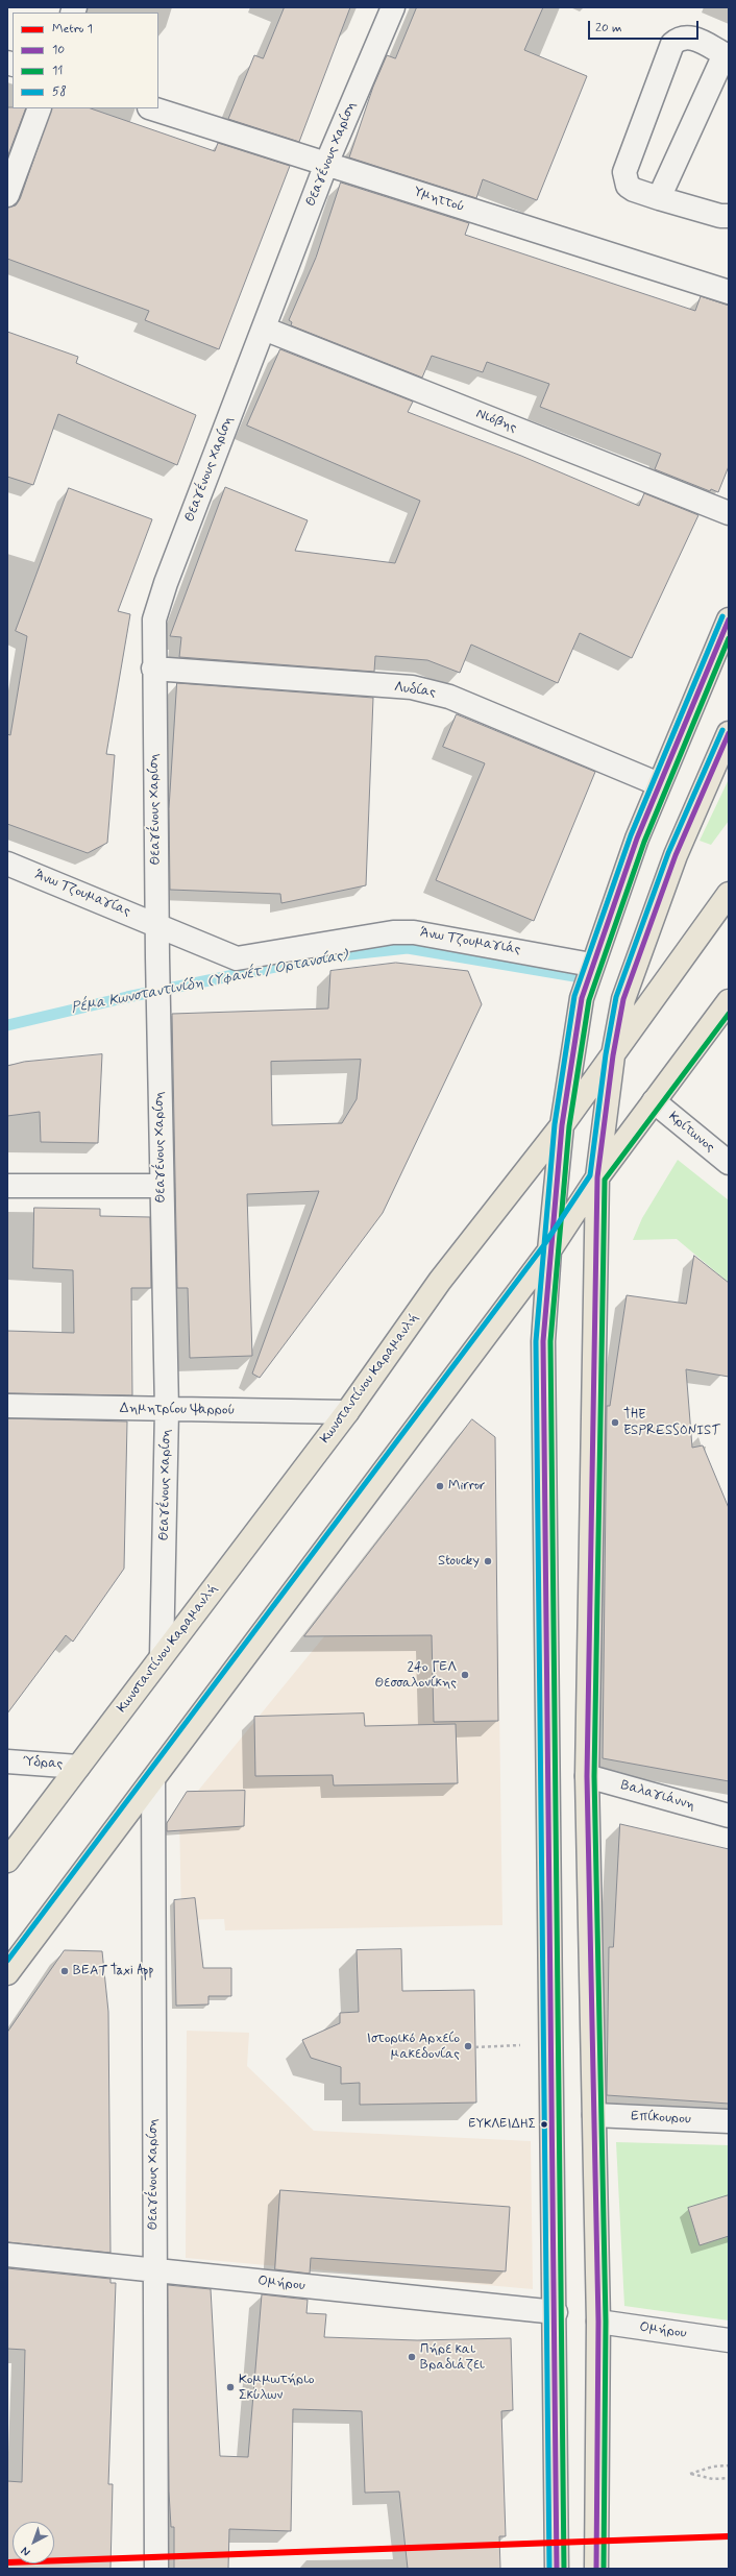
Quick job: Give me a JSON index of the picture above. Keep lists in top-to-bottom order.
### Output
{
  "streets": {
    "main road": ["Κωνσταντίνου Καραμανλή"],
    "street": [
      "Θεαγένους Χαρίση",
      "Υμηττού",
      "Νιόβης",
      "Λυδίας",
      "Άνω Τζουμαγίας",
      "Άνω Τζουμαγιάς",
      "Κρίτωνος",
      "Δημητρίου Ψαρρού",
      "Ύδρας",
      "Βαλαγιάννη",
      "Επίκουρου",
      "Ομήρου"
    ]
  },
  "crossings": [
    ["Θεαγένους Χαρίση", "Υμηττού"],
    ["Θεαγένους Χαρίση", "Νιόβης"],
    ["Θεαγένους Χαρίση", "Λυδίας"],
    ["Θεαγένους Χαρίση", "Άνω Τζουμαγίας"],
    ["Θεαγένους Χαρίση", "Άνω Τζουμαγιάς"],
    ["Θεαγένους Χαρίση", "Κωνσταντίνου Καραμανλή"],
    ["Θεαγένους Χαρίση", "Δημητρίου Ψαρρού"],
    ["Θεαγένους Χαρίση", "Ομήρου"],
    ["Άνω Τζουμαγίας", "Άνω Τζουμαγιάς"],
    ["Κωνσταντίνου Καραμανλή", "Δημητρίου Ψαρρού"],
    ["Κωνσταντίνου Καραμανλή", "Ύδρας"]
  ],
  "water": ["Ρέμα Κωνσταντινίδη (Υφανέτ / Ορτανσίας)"],
  "places": [
    "THE ESPRESSONIST",
    "Mirror",
    "Stoucky",
    "24ο ΓΕΛ Θεσσαλονίκης",
    "ΒΕΑΤ Taxi App",
    "Ιστορικό Αρχείο μακεδονίας",
    "ΕΥΚΛΕΙΔΗΣ",
    "Πήρε και Βραδιάζει",
    "Κομμωτήριο Σκύλων"
  ],
  "lines": [
    "transit line 58",
    "transit line 10",
    "transit line 11",
    "metro line 1"
  ],
  "legend": [
    "Metro 1",
    "10",
    "11",
    "58"
  ],
  "scale_bar": "20 m",
  "north": "bottom left"
}
